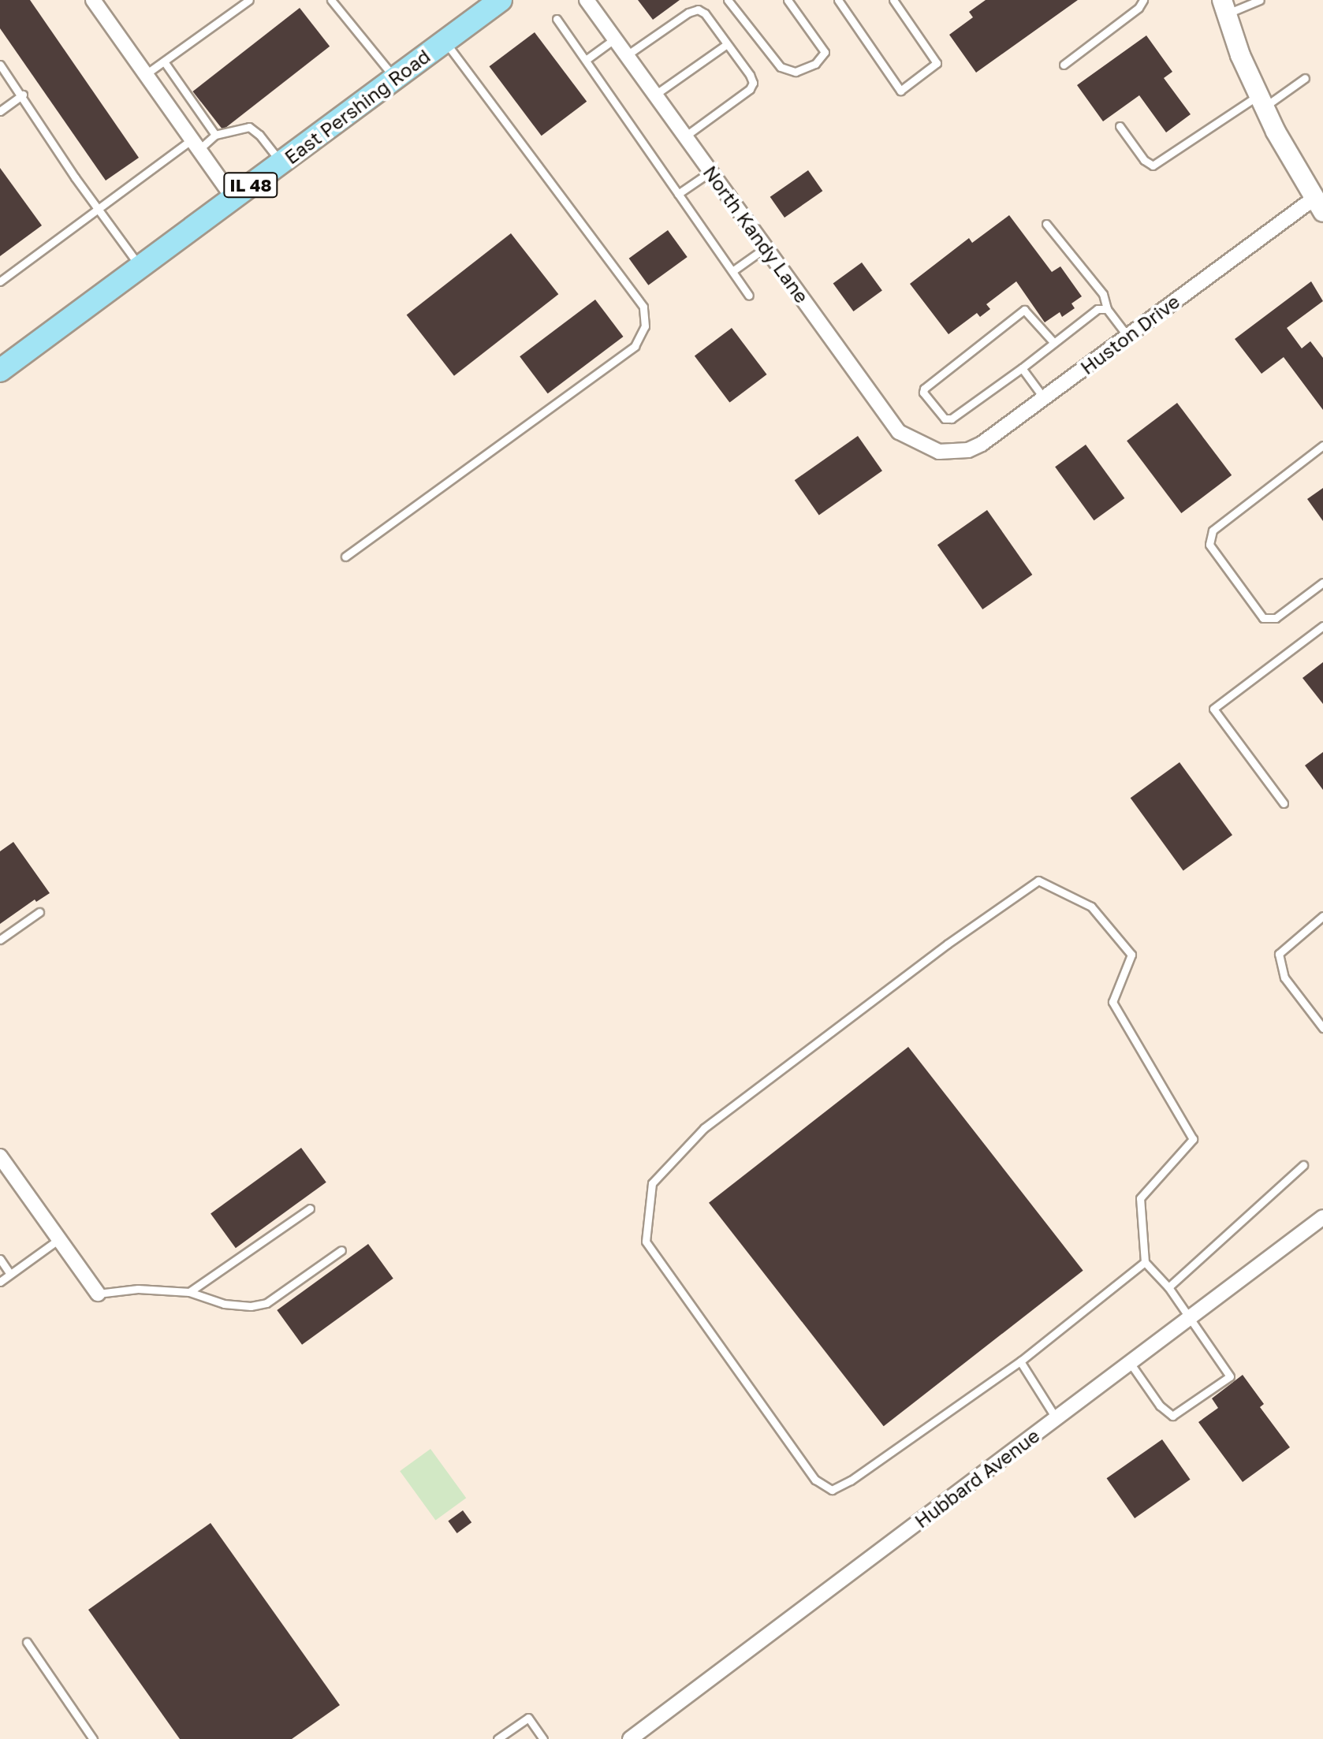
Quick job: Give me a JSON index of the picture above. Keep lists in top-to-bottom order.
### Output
{
  "streets": {
    "main road": ["East Pershing Road", "IL 48"],
    "street": ["North Kandy Lane", "Huston Drive", "Hubbard Avenue"]
  },
  "crossings": [
    ["North Kandy Lane", "Huston Drive"]
  ]
}
